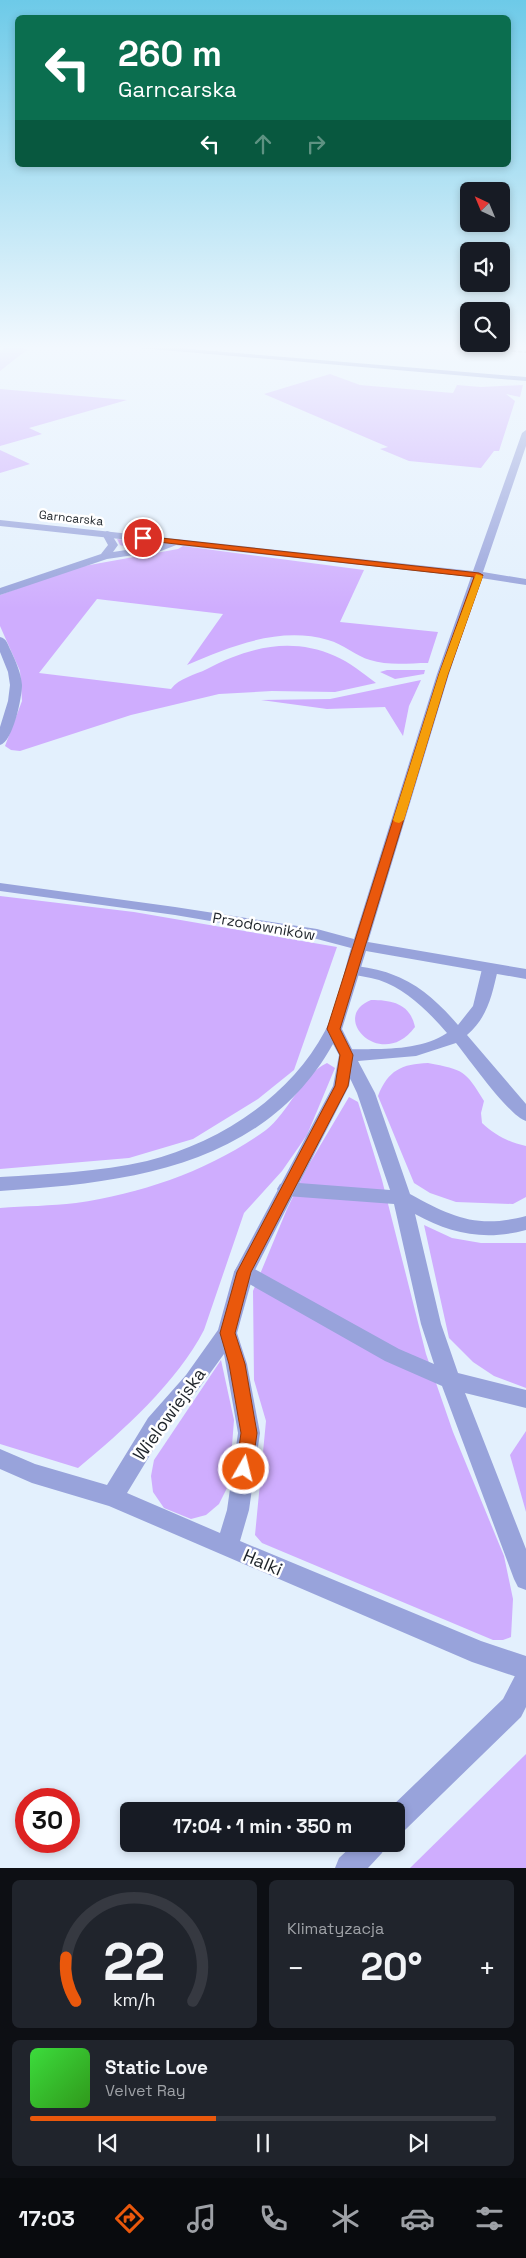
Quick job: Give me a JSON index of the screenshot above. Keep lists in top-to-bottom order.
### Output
{
  "streets": {
    "street": [
      "Garncarska",
      "Przodowników",
      "Wielowiejska",
      "Halki"
    ]
  },
  "crossings": [
    ["Wielowiejska", "Halki"]
  ],
  "north": "top left",
  "page": {
    "turn": ["260 m", "Garncarska"],
    "limit": "30",
    "trip": "17:04 · 1 min · 350 m",
    "tile": "Klimatyzacja",
    "heat": ["−", "20°", "+"],
    "song": ["Static Love", "Velvet Ray"],
    "tabs": "17:03",
    "gauge": ["22", "km/h"]
  }
}
